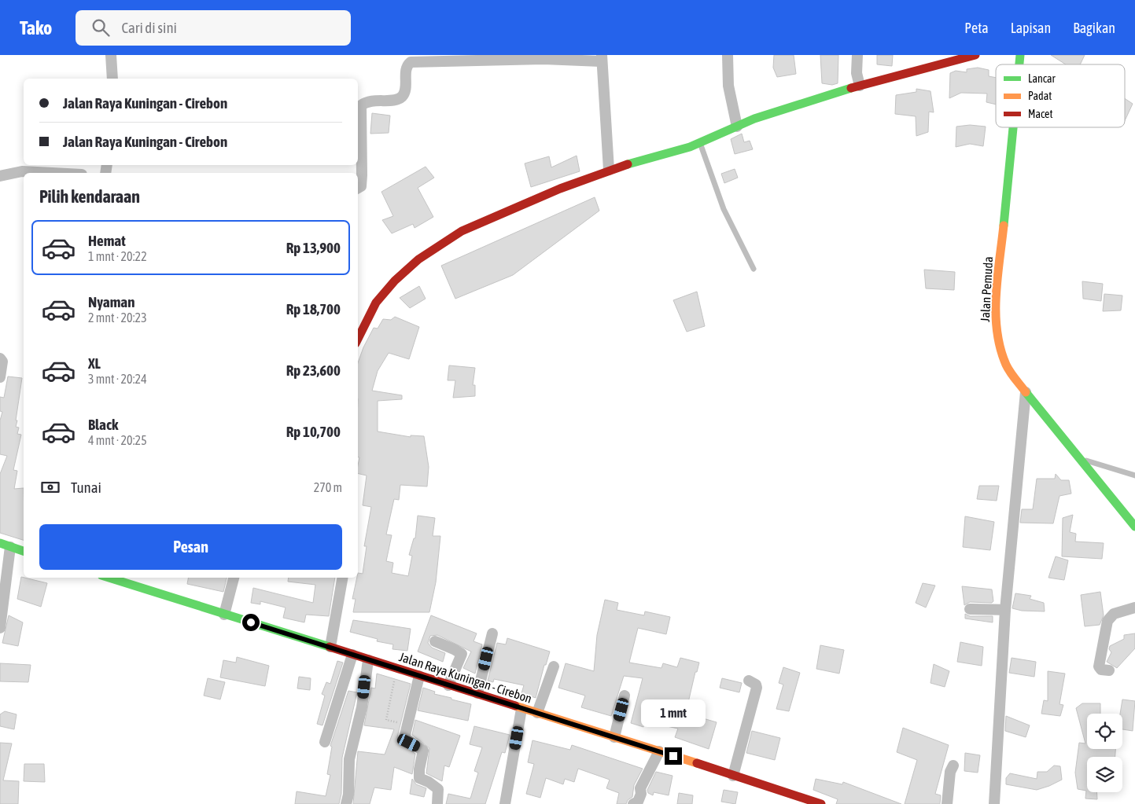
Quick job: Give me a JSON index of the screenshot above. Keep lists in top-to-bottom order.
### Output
{
  "streets": {
    "main road": ["Jalan Pemuda", "Jalan Raya Kuningan - Cirebon"]
  },
  "legend": ["Lancar", "Padat", "Macet"],
  "page": {
    "header": "Tako",
    "search": "Cari di sini",
    "nav": ["Peta", "Lapisan", "Bagikan"],
    "banner": ["Jalan Raya Kuningan - Cirebon", "Jalan Raya Kuningan - Cirebon"],
    "heading": "Pilih kendaraan",
    "list": [
      {
        "name": "Hemat",
        "note": "1 mnt · 20:22",
        "value": "Rp 13,900"
      },
      {
        "name": "Nyaman",
        "note": "2 mnt · 20:23",
        "value": "Rp 18,700"
      },
      {
        "name": "XL",
        "note": "3 mnt · 20:24",
        "value": "Rp 23,600"
      },
      {
        "name": "Black",
        "note": "4 mnt · 20:25",
        "value": "Rp 10,700"
      }
    ],
    "pay": ["Tunai", "270 m"],
    "buttons": "Pesan",
    "bubble": "1 mnt"
  }
}
